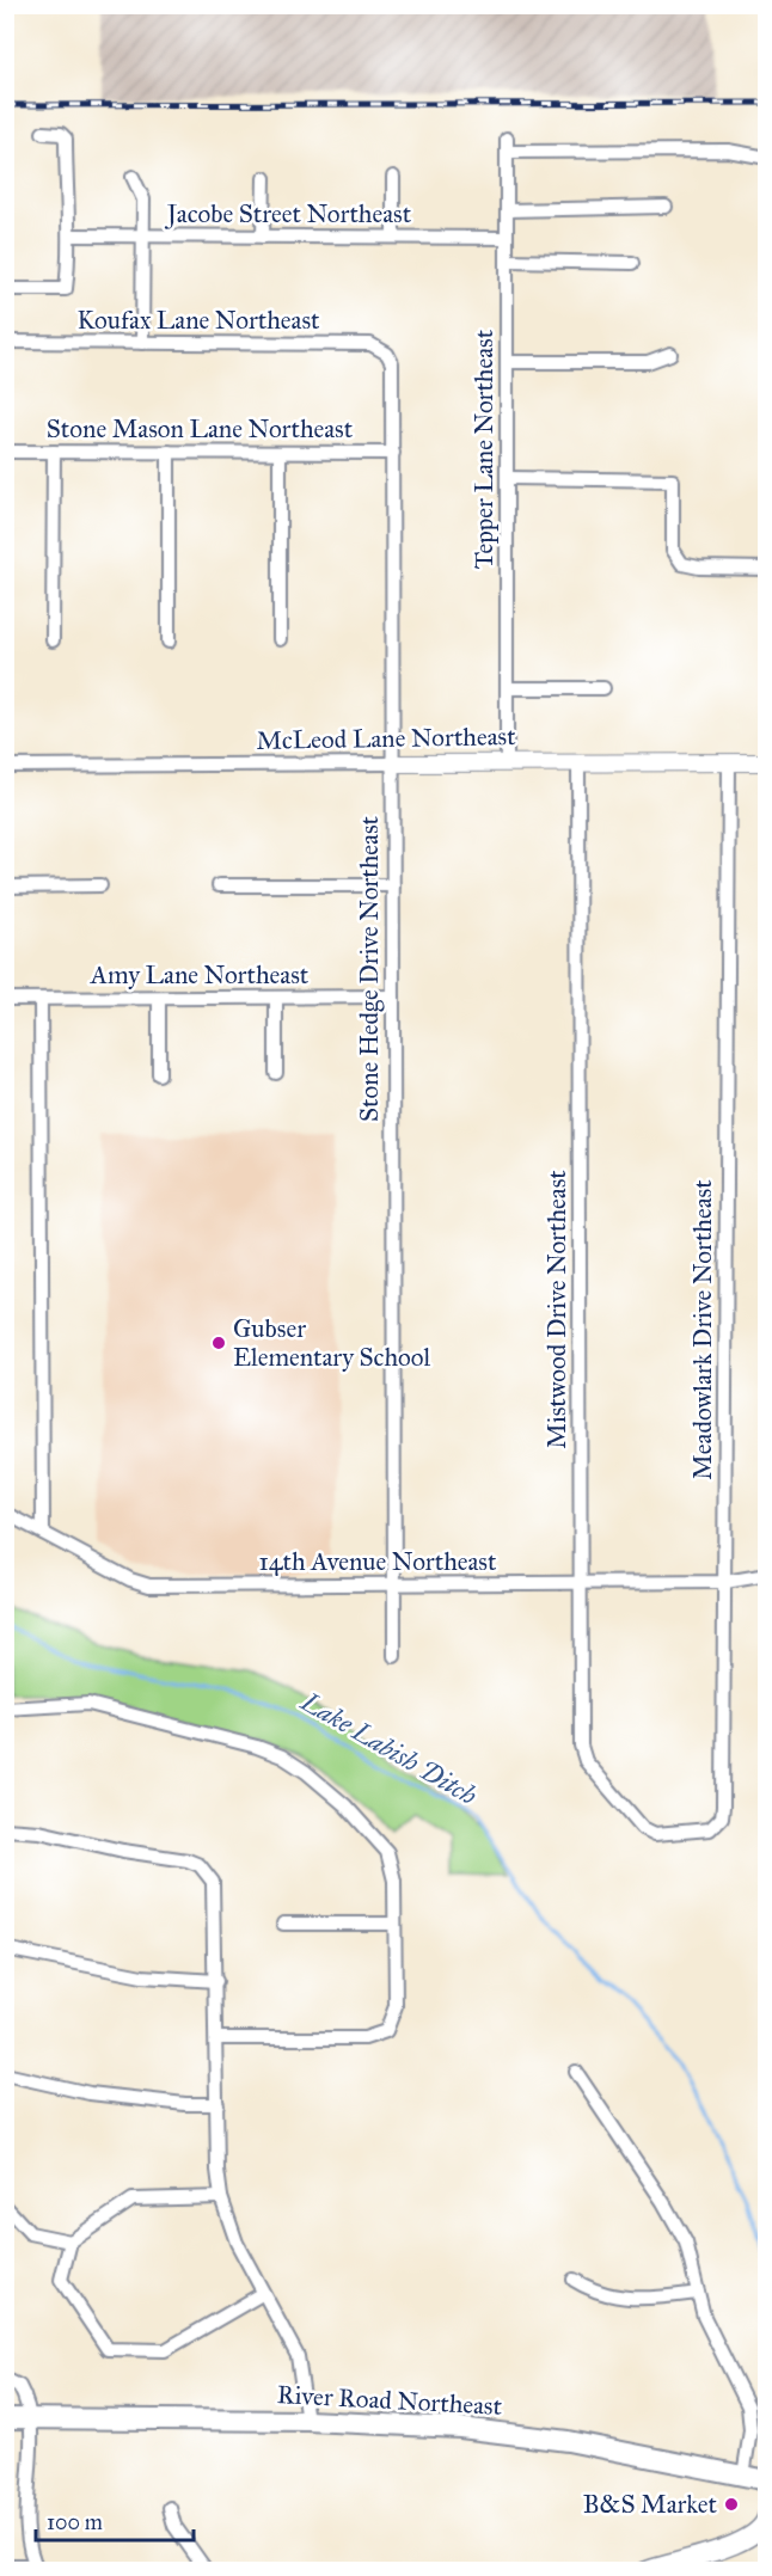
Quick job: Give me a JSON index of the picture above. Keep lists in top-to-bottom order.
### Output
{
  "streets": {
    "main road": ["River Road Northeast"],
    "street": [
      "Jacobe Street Northeast",
      "Koufax Lane Northeast",
      "Stone Mason Lane Northeast",
      "Tepper Lane Northeast",
      "McLeod Lane Northeast",
      "Stone Hedge Drive Northeast",
      "Amy Lane Northeast",
      "Mistwood Drive Northeast",
      "Meadowlark Drive Northeast",
      "14th Avenue Northeast"
    ]
  },
  "crossings": [
    ["Jacobe Street Northeast", "Tepper Lane Northeast"],
    ["Koufax Lane Northeast", "Stone Hedge Drive Northeast"],
    ["Stone Mason Lane Northeast", "Stone Hedge Drive Northeast"],
    ["Tepper Lane Northeast", "McLeod Lane Northeast"],
    ["McLeod Lane Northeast", "Stone Hedge Drive Northeast"],
    ["McLeod Lane Northeast", "Mistwood Drive Northeast"],
    ["McLeod Lane Northeast", "Meadowlark Drive Northeast"],
    ["Stone Hedge Drive Northeast", "Amy Lane Northeast"],
    ["Stone Hedge Drive Northeast", "14th Avenue Northeast"],
    ["Mistwood Drive Northeast", "Meadowlark Drive Northeast"],
    ["Mistwood Drive Northeast", "14th Avenue Northeast"],
    ["Meadowlark Drive Northeast", "14th Avenue Northeast"]
  ],
  "water": ["Lake Labish Ditch"],
  "places": ["Gubser Elementary School", "B&S Market"],
  "scale_bar": "100 m"
}
